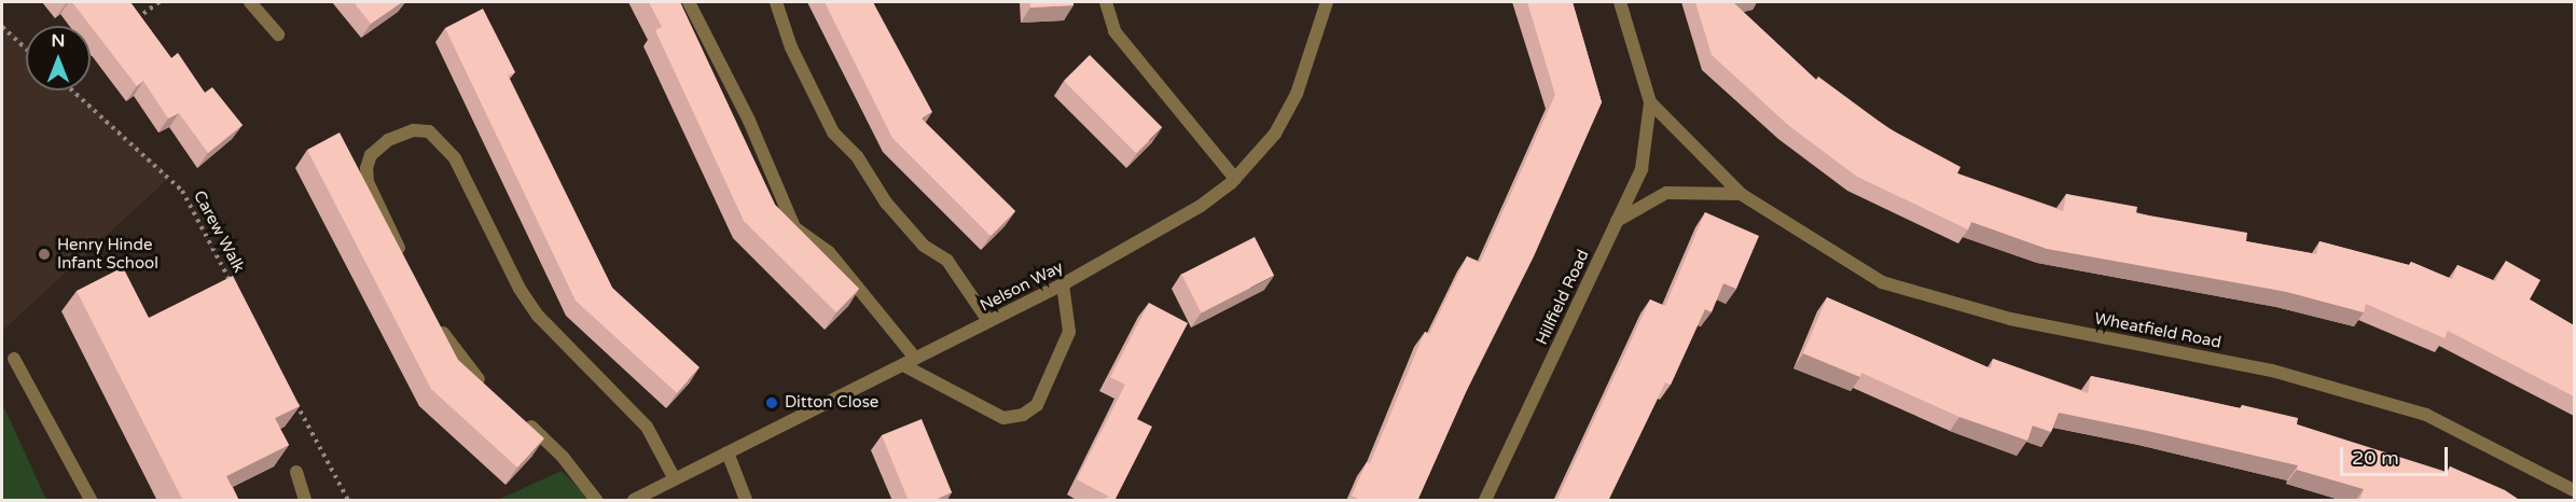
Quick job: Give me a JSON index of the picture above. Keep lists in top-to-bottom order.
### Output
{
  "streets": {
    "street": ["Nelson Way", "Hillfield Road", "Wheatfield Road"],
    "path": ["Carew Walk"]
  },
  "crossings": [
    ["Hillfield Road", "Wheatfield Road"]
  ],
  "places": ["Henry Hinde Infant School", "Ditton Close"],
  "scale_bar": "20 m",
  "north": "top"
}
